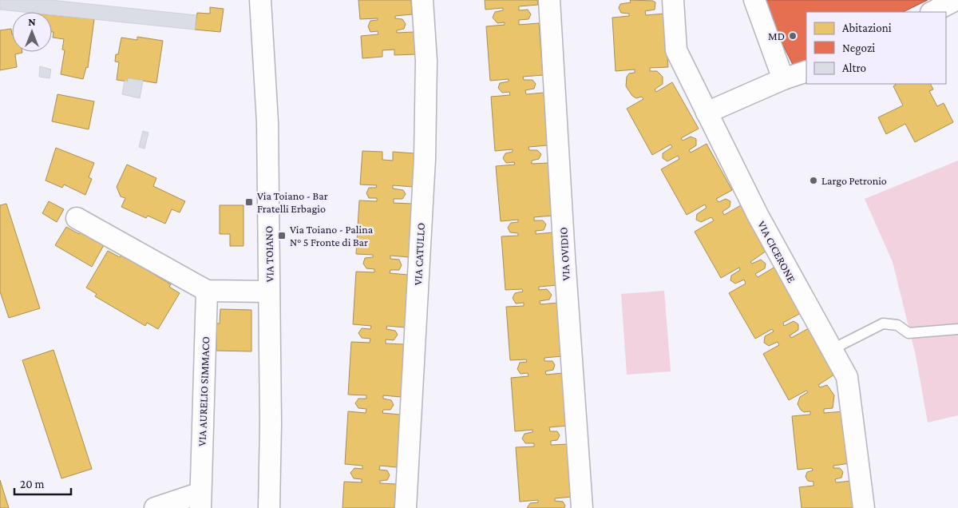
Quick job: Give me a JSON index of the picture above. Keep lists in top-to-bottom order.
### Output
{
  "streets": {
    "street": [
      "VIA CICERONE",
      "VIA TOIANO",
      "VIA CATULLO",
      "VIA OVIDIO",
      "VIA AURELIO SIMMACO"
    ]
  },
  "places": {
    "other": ["MD", "Largo Petronio"],
    "transit": ["Via Toiano - Bar Fratelli Erbagio", "Via Toiano - Palina N° 5 Fronte di Bar"]
  },
  "legend": ["Abitazioni", "Negozi", "Altro"],
  "scale_bar": "20 m",
  "north": "top"
}
